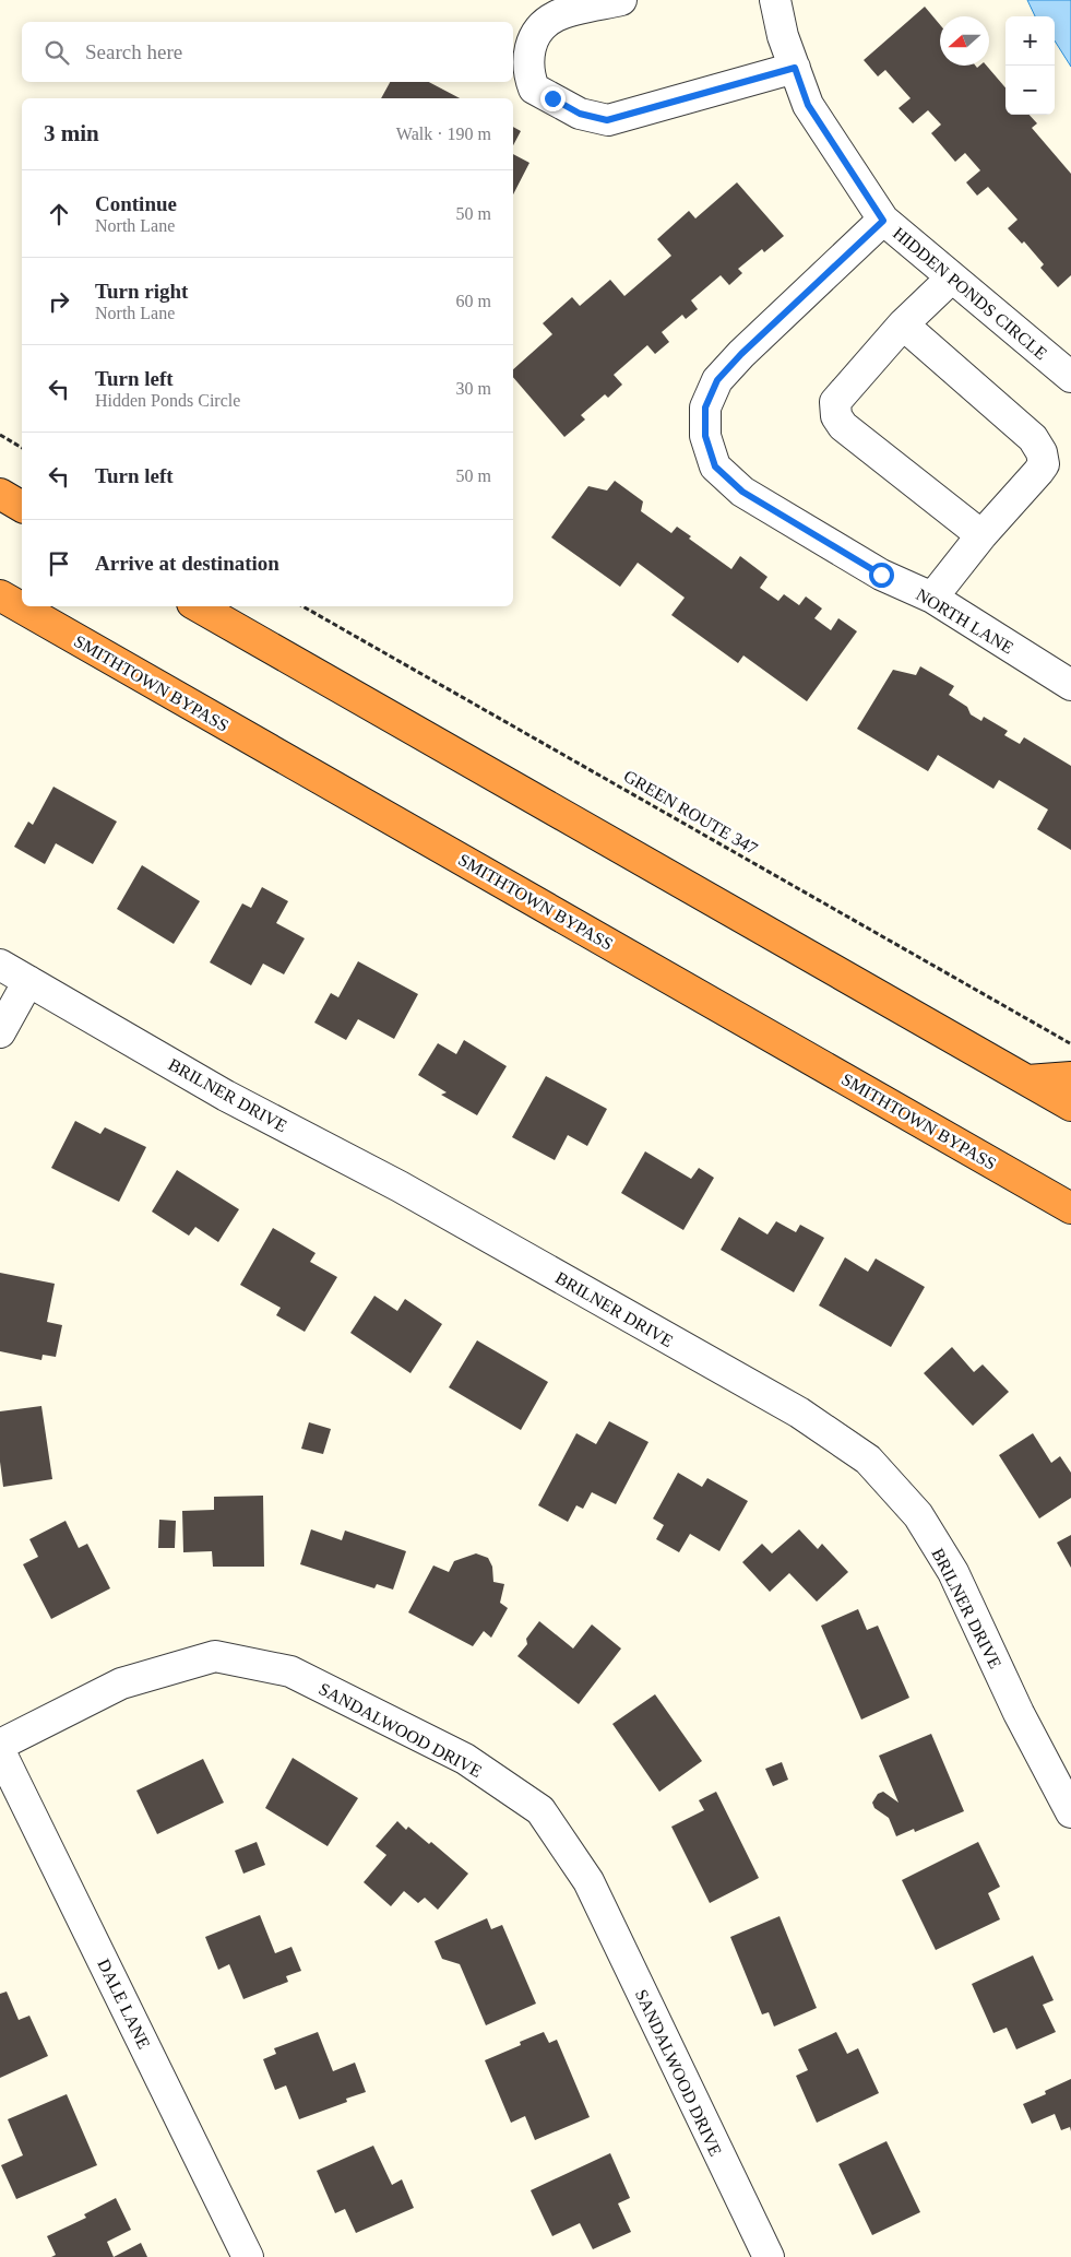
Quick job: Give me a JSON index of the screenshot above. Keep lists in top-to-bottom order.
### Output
{
  "streets": {
    "highway": ["SMITHTOWN BYPASS"],
    "street": [
      "HIDDEN PONDS CIRCLE",
      "NORTH LANE",
      "BRILNER DRIVE",
      "SANDALWOOD DRIVE",
      "DALE LANE"
    ],
    "path": ["GREEN ROUTE 347"]
  },
  "crossings": [
    ["HIDDEN PONDS CIRCLE", "NORTH LANE"]
  ],
  "north": "left",
  "page": {
    "map_buttons": ["+", "−"],
    "search": "Search here",
    "heading": ["3 min", "Walk · 190 m"],
    "list": [
      ["Continue", "North Lane", "50 m"],
      ["Turn right", "North Lane", "60 m"],
      ["Turn left", "Hidden Ponds Circle", "30 m"],
      ["Turn left", "50 m"],
      "Arrive at destination"
    ]
  }
}
